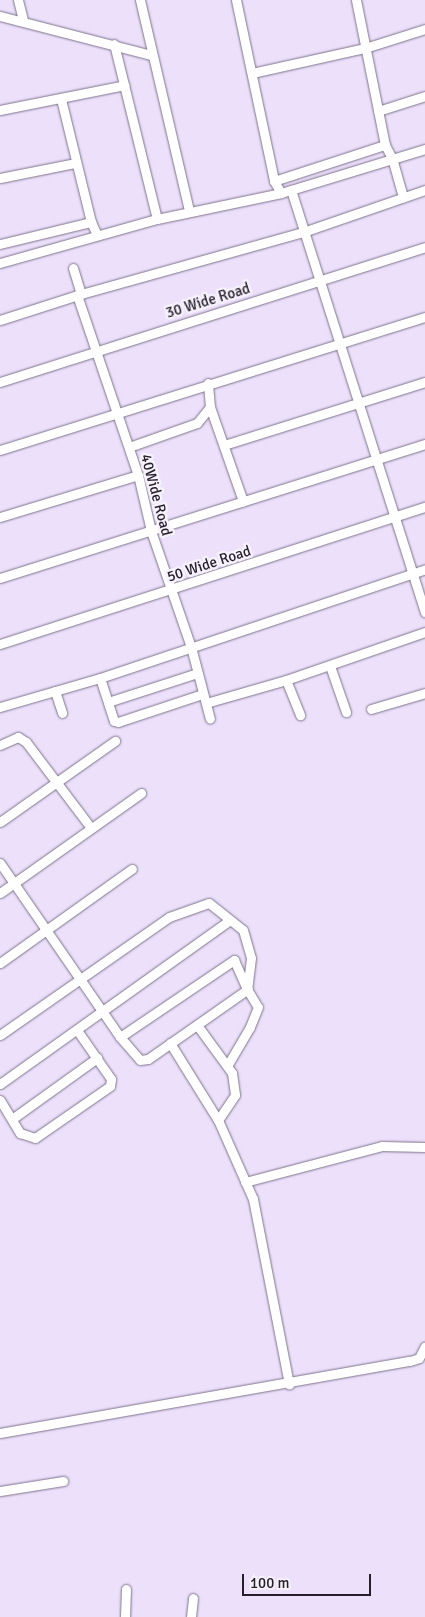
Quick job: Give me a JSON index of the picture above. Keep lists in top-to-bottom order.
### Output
{
  "streets": {
    "street": ["30 Wide Road", "40Wide Road", "50 Wide Road"]
  },
  "crossings": [
    ["30 Wide Road", "40Wide Road"],
    ["40Wide Road", "50 Wide Road"]
  ],
  "scale_bar": "100 m"
}
